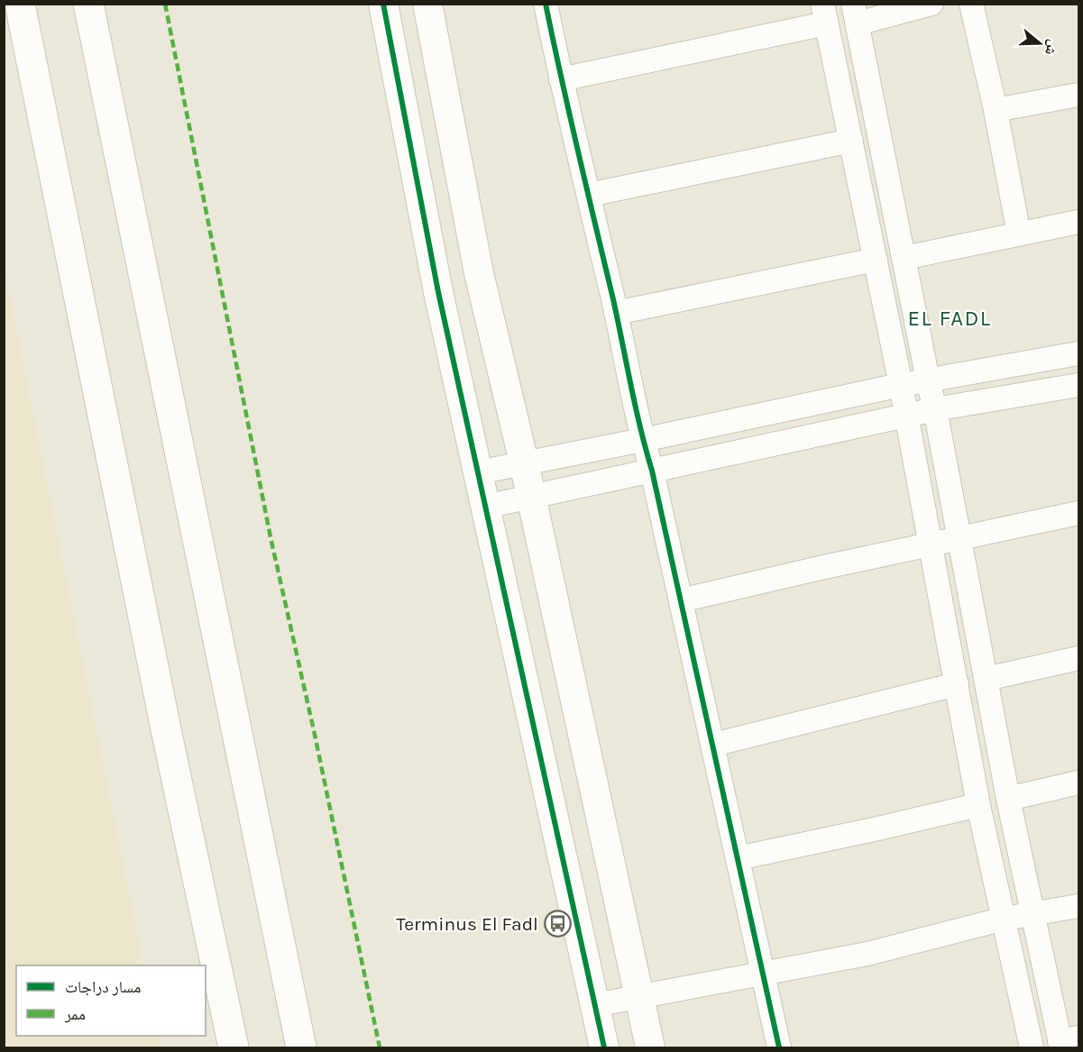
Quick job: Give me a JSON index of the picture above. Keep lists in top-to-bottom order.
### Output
{
  "districts": ["EL FADL"],
  "places": {
    "bus stop": ["Terminus El Fadl"]
  },
  "legend": ["مسار دراجات", "ممر"],
  "north": "right"
}
